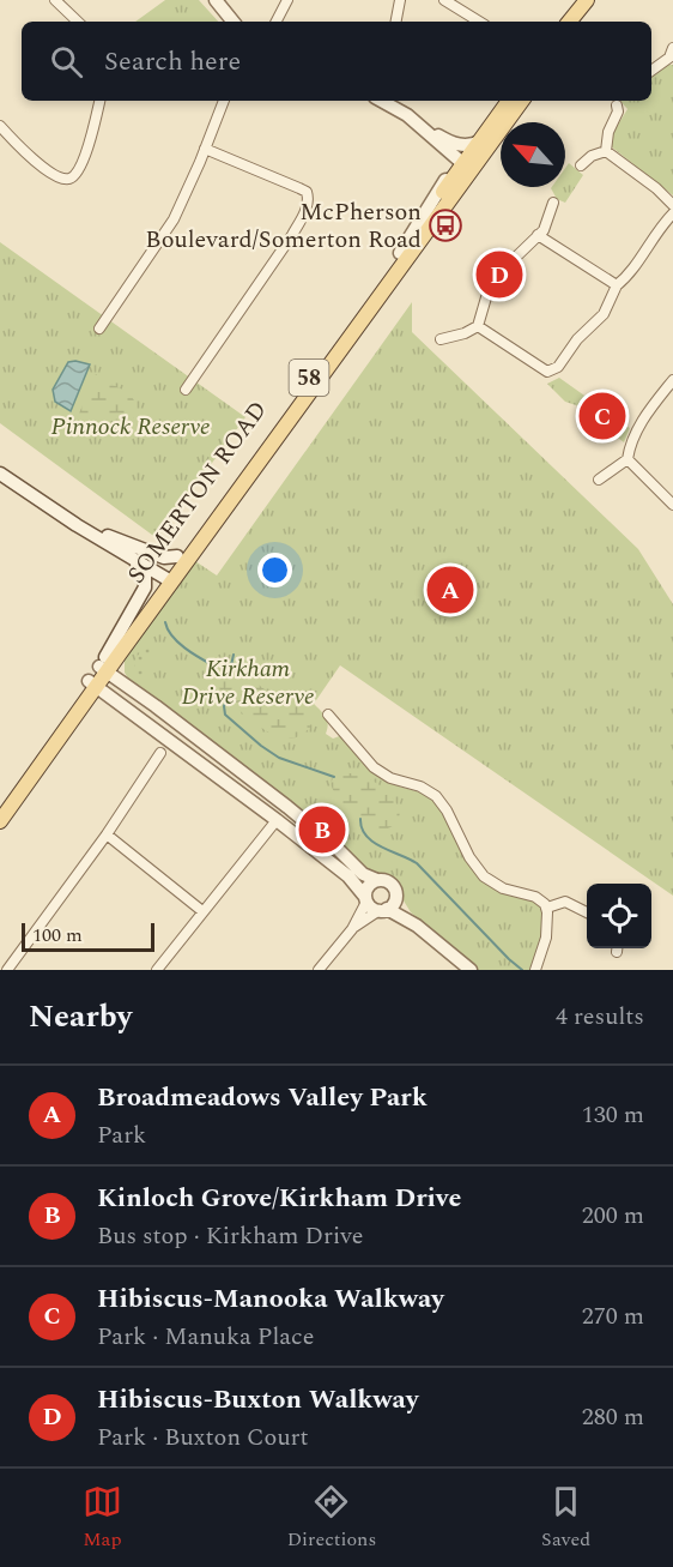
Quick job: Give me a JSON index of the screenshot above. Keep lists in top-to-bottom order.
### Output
{
  "streets": {
    "main road": ["58", "SOMERTON ROAD"]
  },
  "parks": ["Pinnock Reserve", "Kirkham Drive Reserve"],
  "places": {
    "bus stop": ["McPherson Boulevard/Somerton Road"]
  },
  "scale_bar": "100 m",
  "north": "top left",
  "page": {
    "search": "Search here",
    "pins": [
      "D",
      "C",
      "A",
      "B"
    ],
    "scale": "100 m",
    "heading": ["Nearby", "4 results"],
    "list": [
      {
        "mark": "A",
        "name": "Broadmeadows Valley Park",
        "note": "Park",
        "value": "130 m"
      },
      {
        "mark": "B",
        "name": "Kinloch Grove/Kirkham Drive",
        "note": "Bus stop · Kirkham Drive",
        "value": "200 m"
      },
      {
        "mark": "C",
        "name": "Hibiscus-Manooka Walkway",
        "note": "Park · Manuka Place",
        "value": "270 m"
      },
      {
        "mark": "D",
        "name": "Hibiscus-Buxton Walkway",
        "note": "Park · Buxton Court",
        "value": "280 m"
      }
    ],
    "nav": ["Map", "Directions", "Saved"]
  }
}
